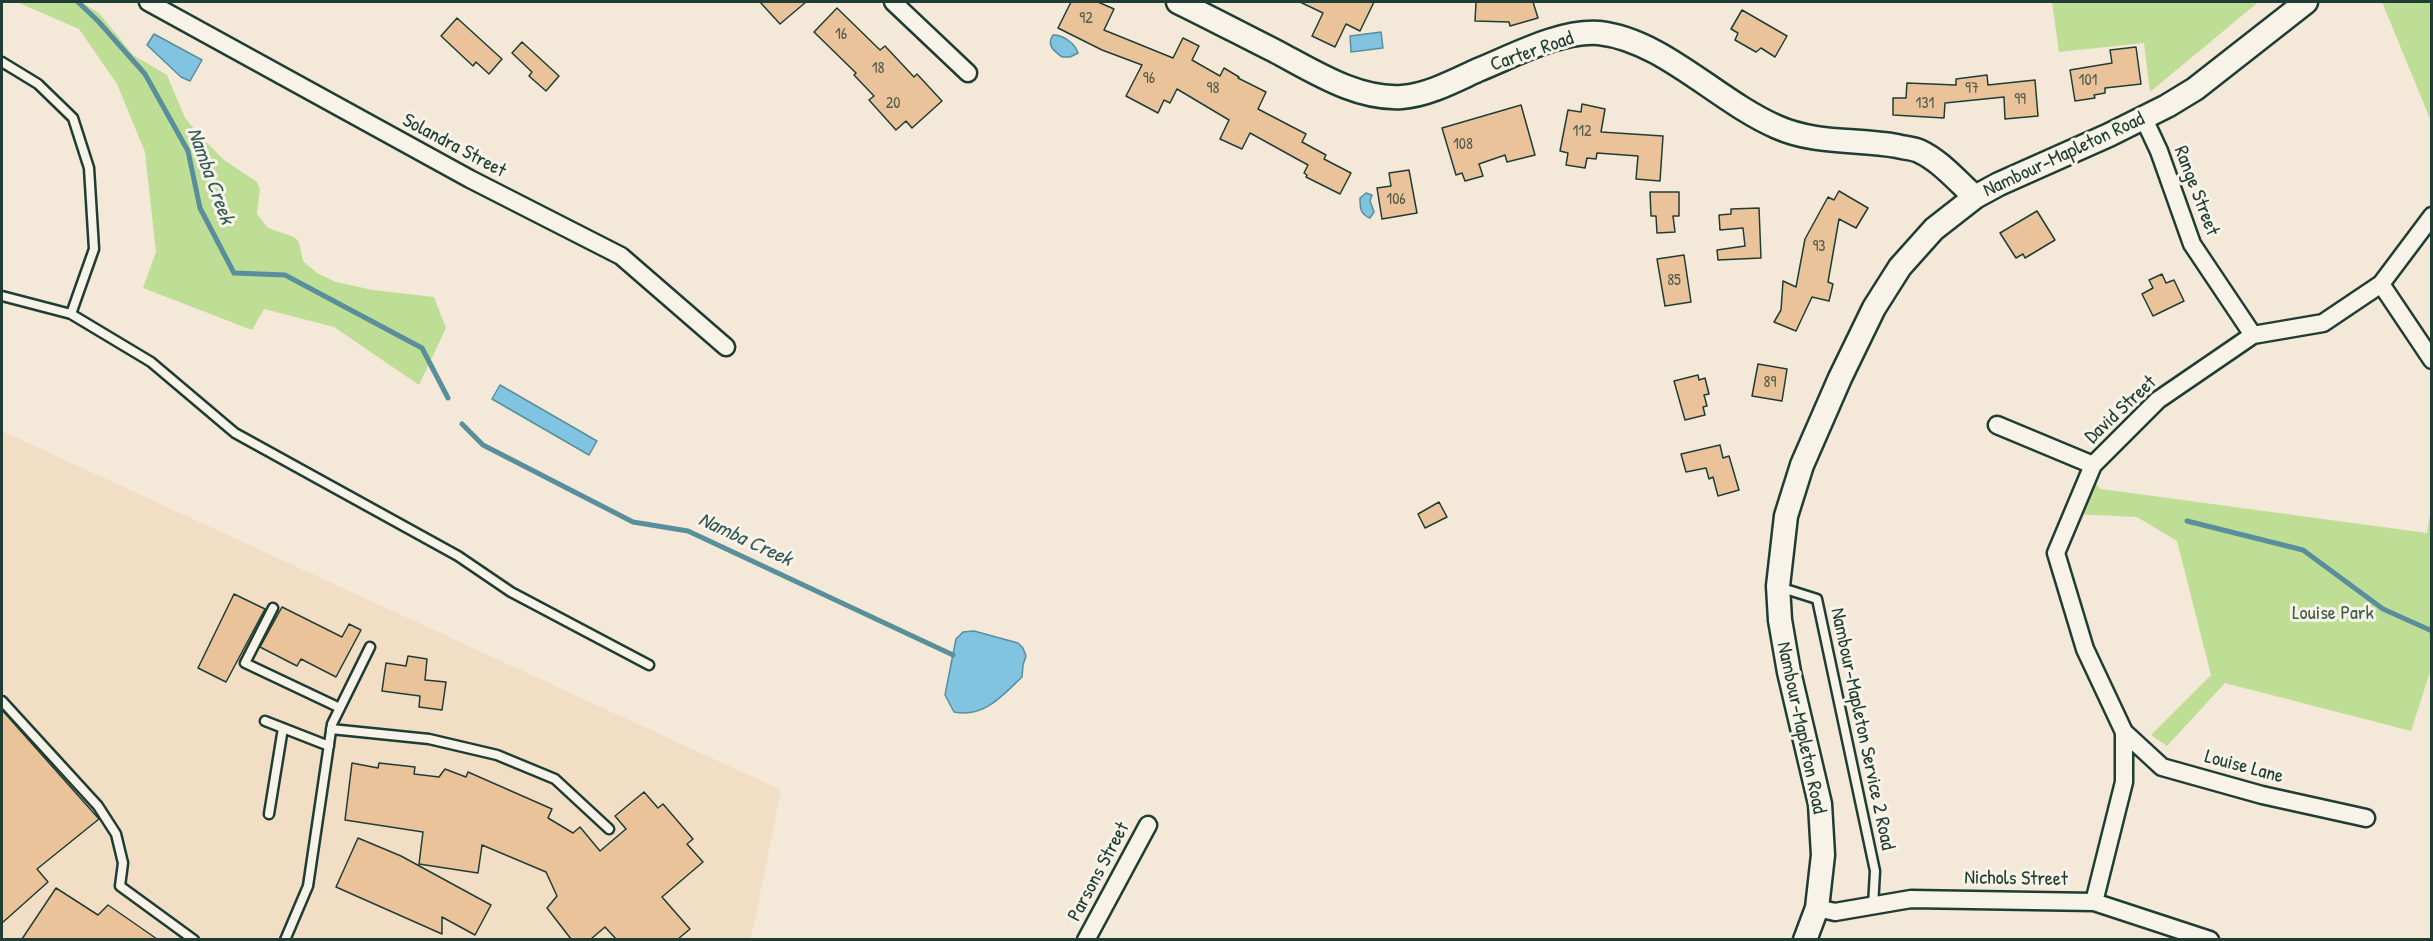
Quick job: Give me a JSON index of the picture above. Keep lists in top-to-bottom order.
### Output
{
  "streets": {
    "main road": ["Carter Road", "Nambour-Mapleton Road"],
    "street": [
      "Solandra Street",
      "Range Street",
      "David Street",
      "Louise Lane",
      "Parsons Street",
      "Nichols Street"
    ],
    "lane": ["Nambour-Mapleton Service 2 Road"]
  },
  "crossings": [
    ["Carter Road", "Nambour-Mapleton Road"],
    ["Nambour-Mapleton Road", "Range Street"],
    ["Nambour-Mapleton Road", "Nambour-Mapleton Service 2 Road"],
    ["Nambour-Mapleton Road", "Nichols Street"],
    ["Range Street", "David Street"],
    ["David Street", "Louise Lane"],
    ["David Street", "Nichols Street"],
    ["Nambour-Mapleton Service 2 Road", "Nichols Street"]
  ],
  "water": ["Namba Creek"],
  "parks": ["Louise Park"],
  "house_numbers": [
    "92",
    "16",
    "18",
    "96",
    "101",
    "98",
    "97",
    "99",
    "20",
    "131",
    "112",
    "108",
    "106",
    "93",
    "85",
    "89"
  ]
}
